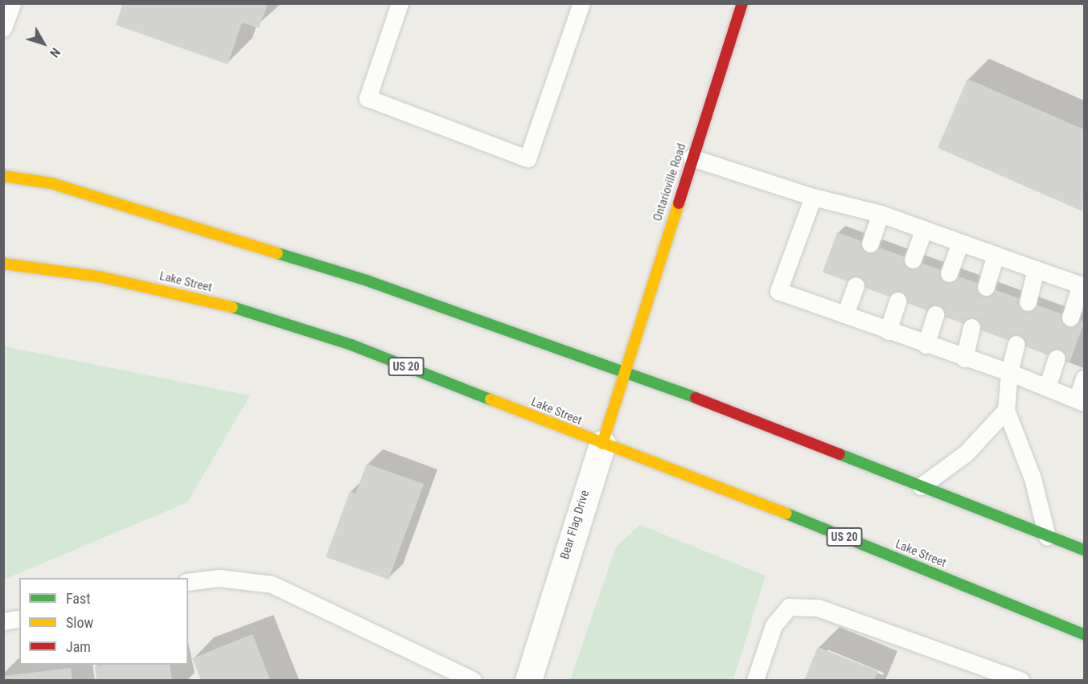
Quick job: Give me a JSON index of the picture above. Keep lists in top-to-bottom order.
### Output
{
  "streets": {
    "main road": [
      "Ontarioville Road",
      "Lake Street",
      "US 20",
      "Bear Flag Drive"
    ]
  },
  "crossings": [
    ["Ontarioville Road", "Bear Flag Drive"],
    ["Lake Street", "Bear Flag Drive"]
  ],
  "legend": ["Fast", "Slow", "Jam"],
  "north": "bottom right"
}
